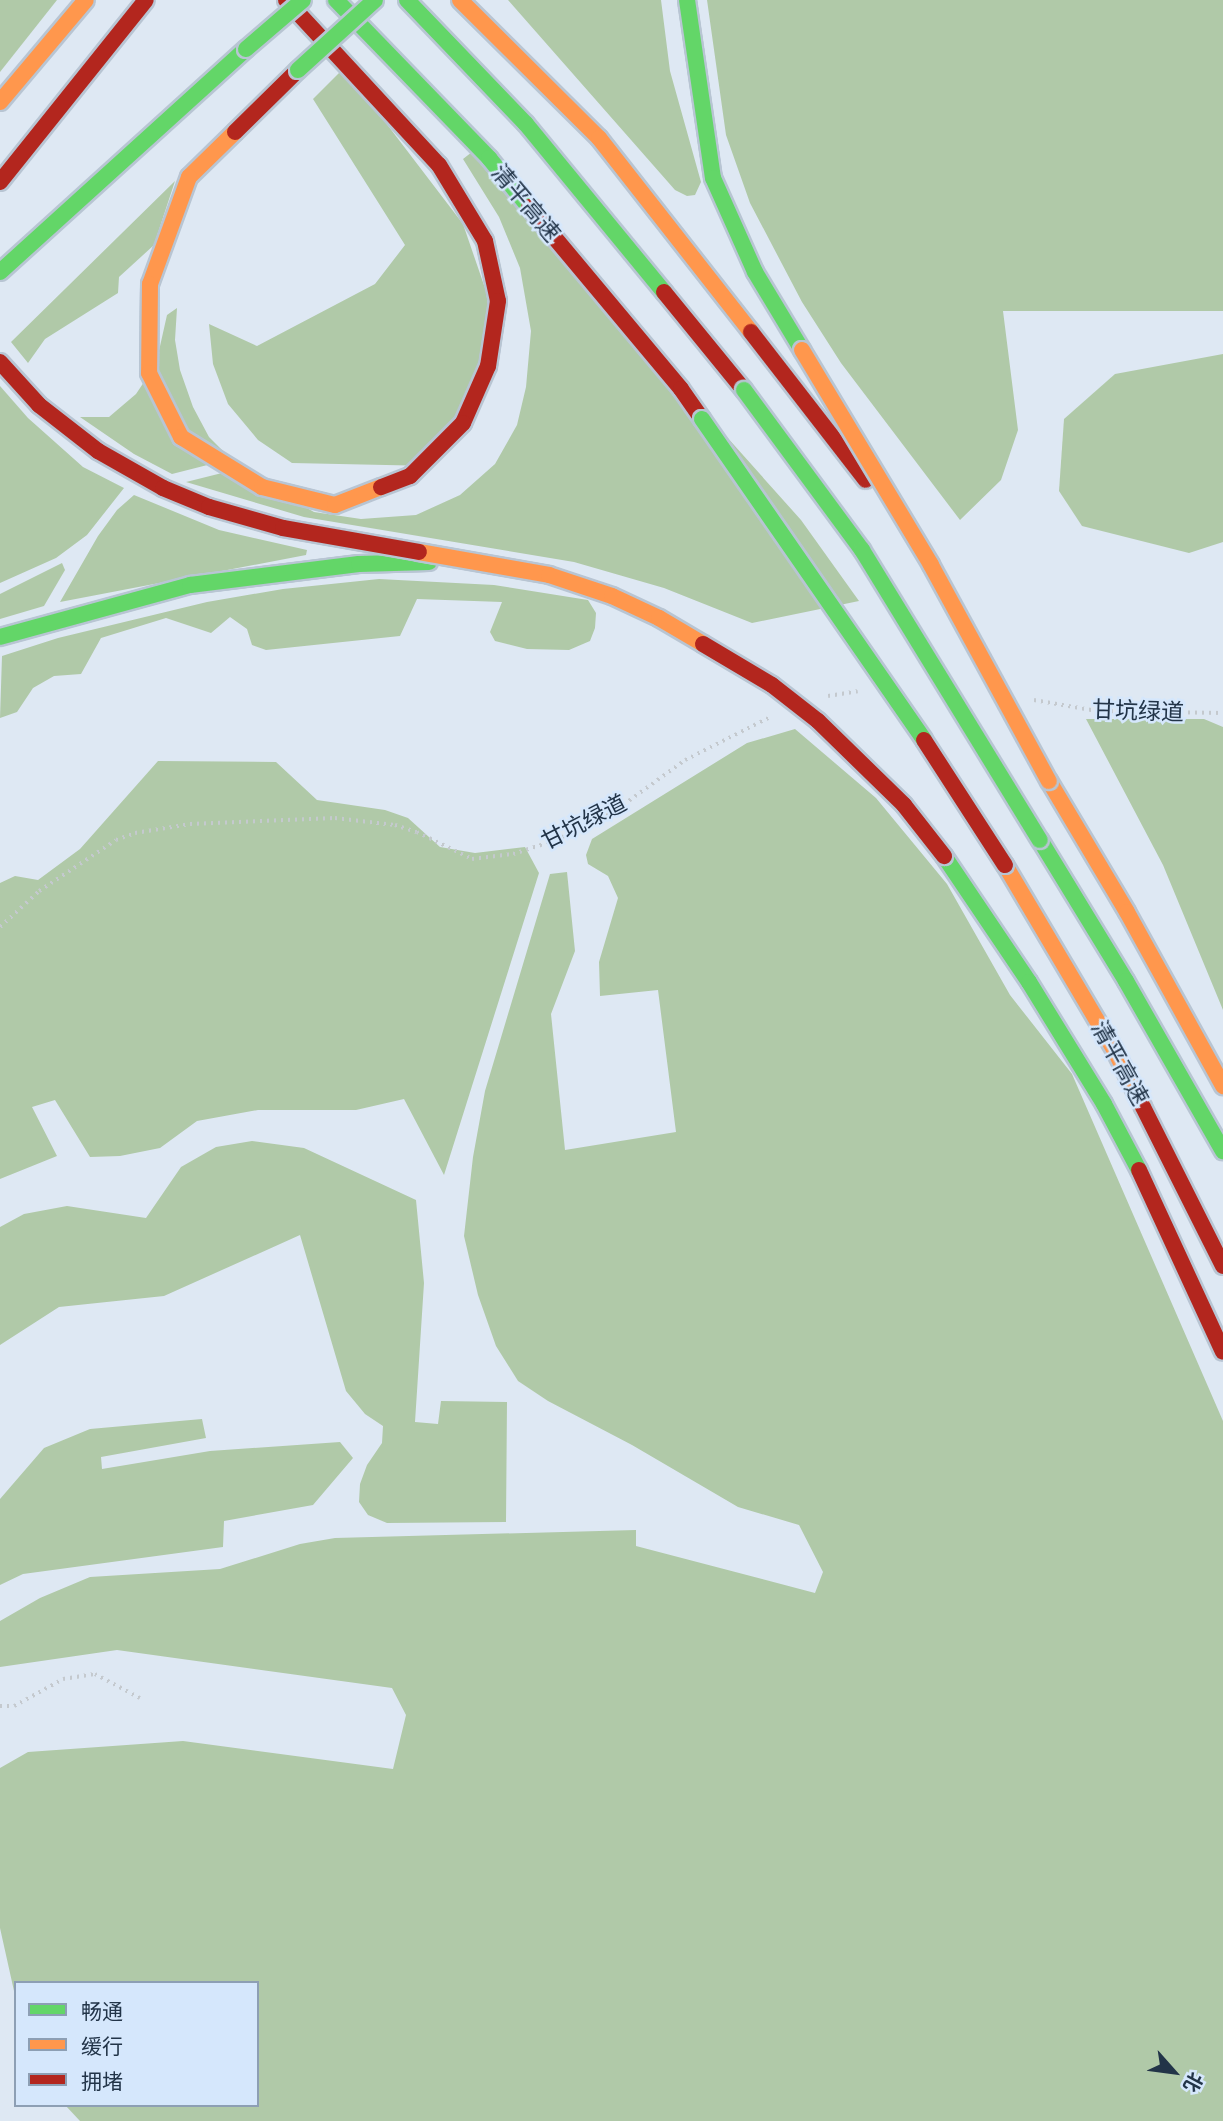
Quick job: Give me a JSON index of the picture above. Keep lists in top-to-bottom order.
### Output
{
  "streets": {
    "highway": ["清平高速"],
    "path": ["甘坑绿道"]
  },
  "legend": ["畅通", "缓行", "拥堵"],
  "north": "bottom right"
}
